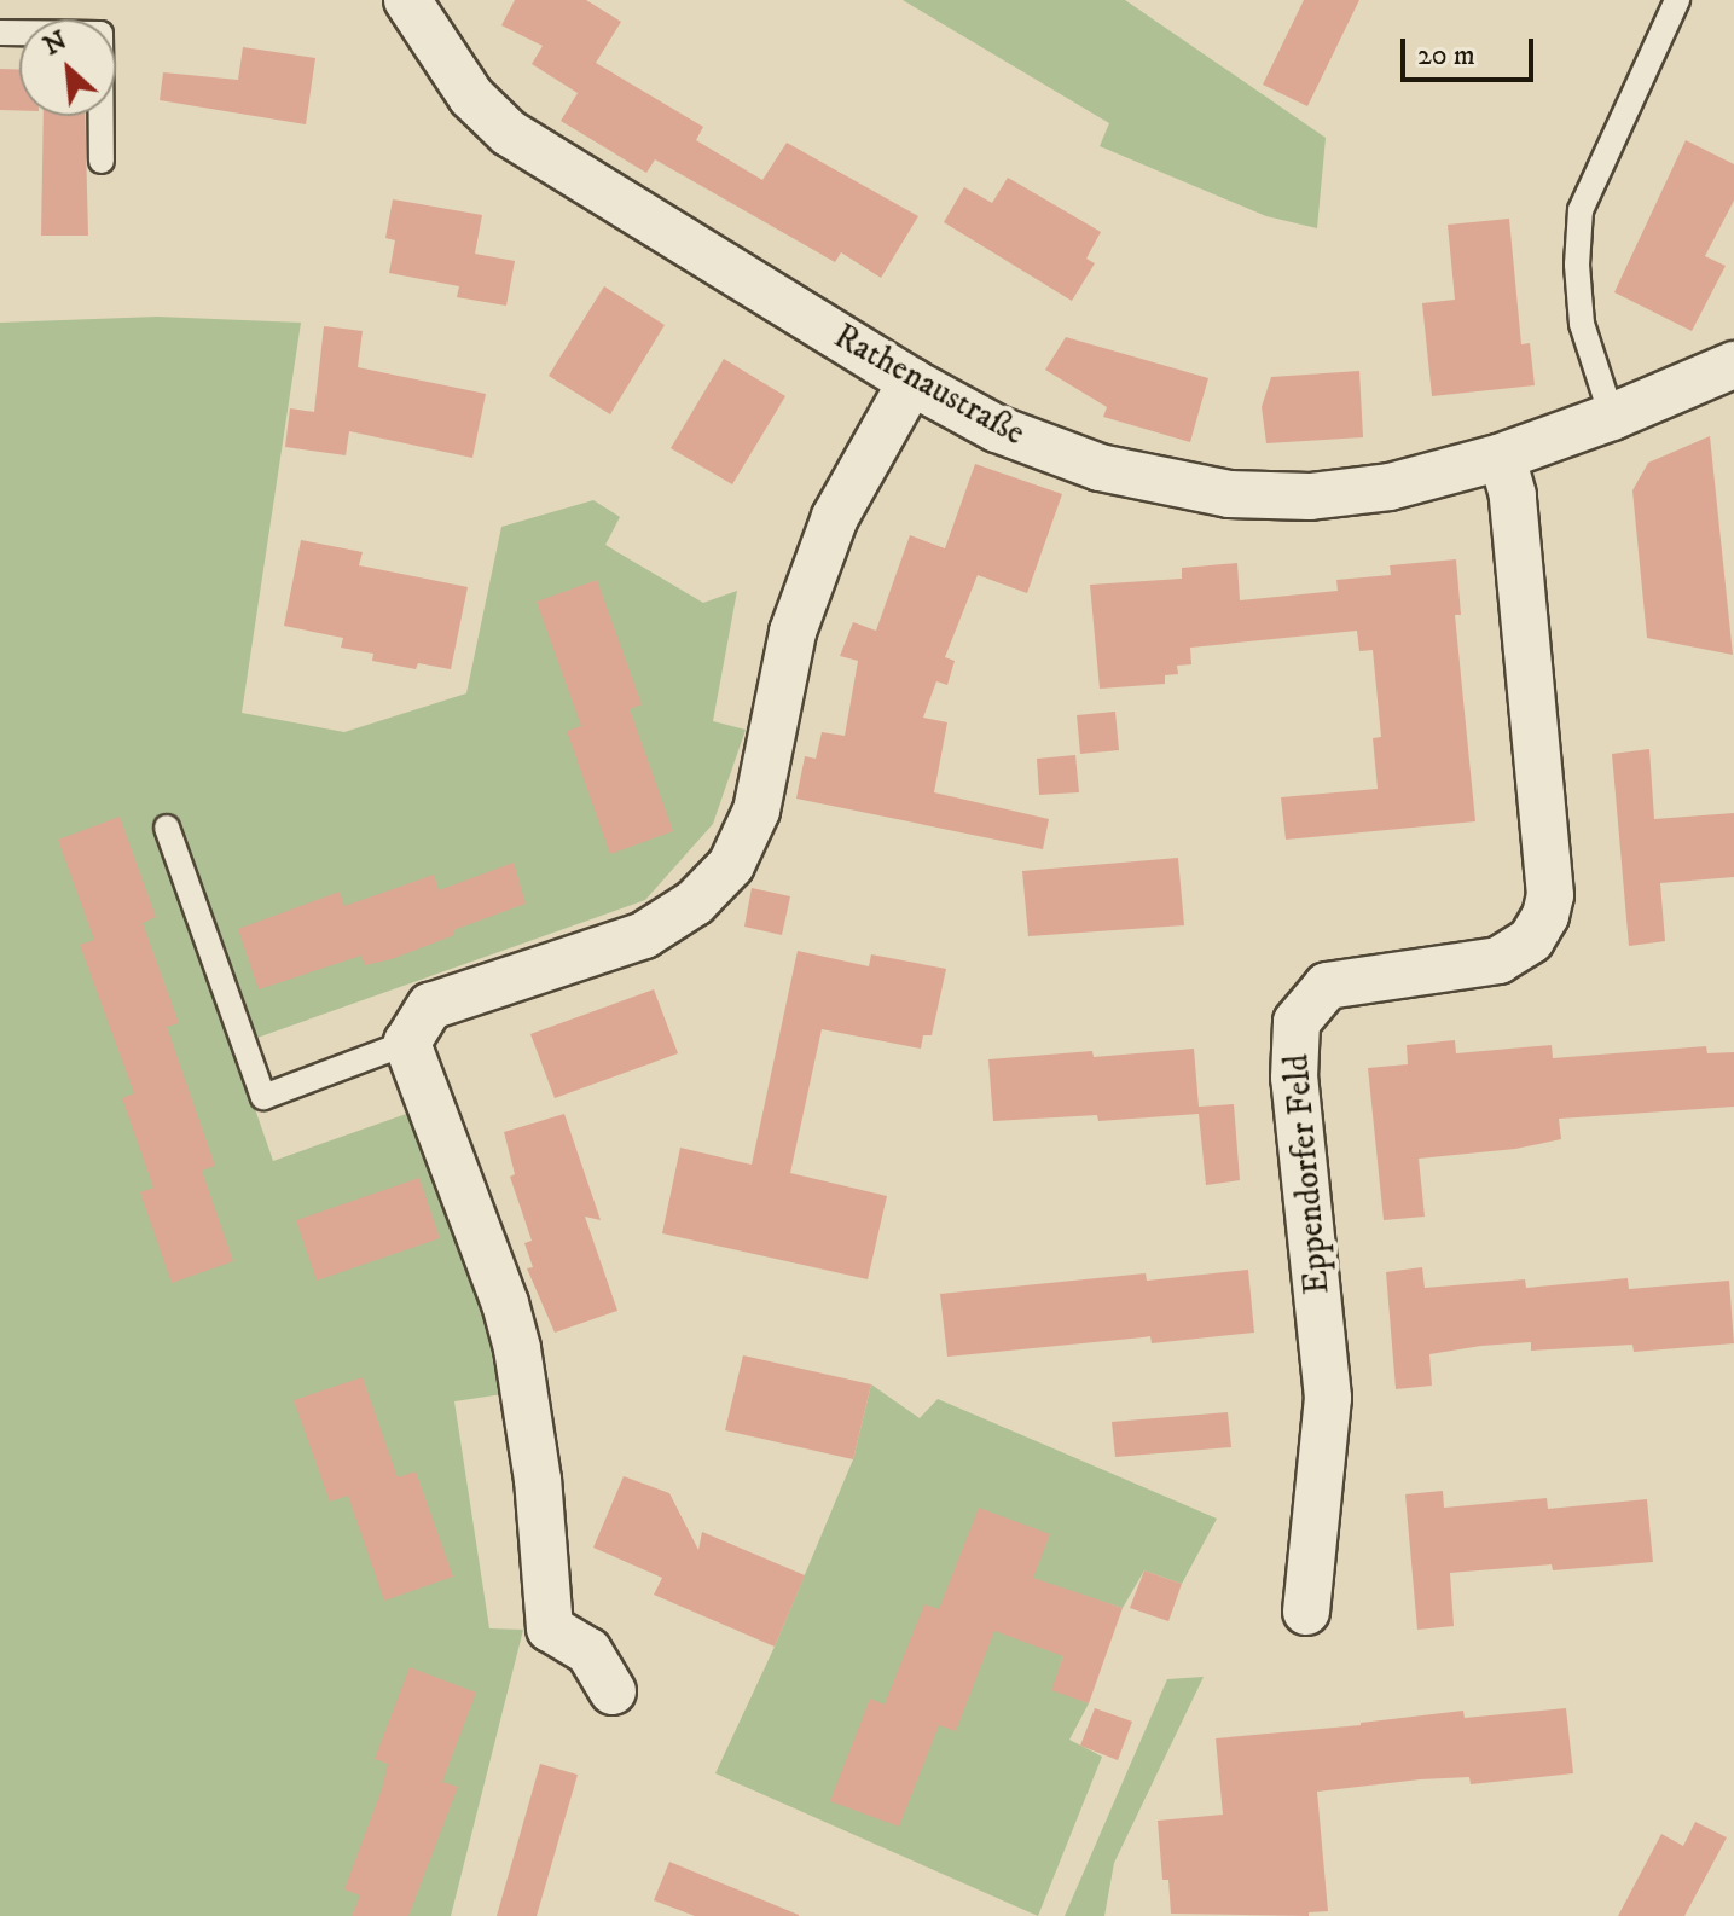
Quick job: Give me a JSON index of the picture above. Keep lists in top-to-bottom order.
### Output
{
  "streets": {
    "street": ["Rathenaustraße", "Eppendorfer Feld"]
  },
  "crossings": [
    ["Rathenaustraße", "Eppendorfer Feld"]
  ],
  "scale_bar": "20 m",
  "north": "top left"
}
